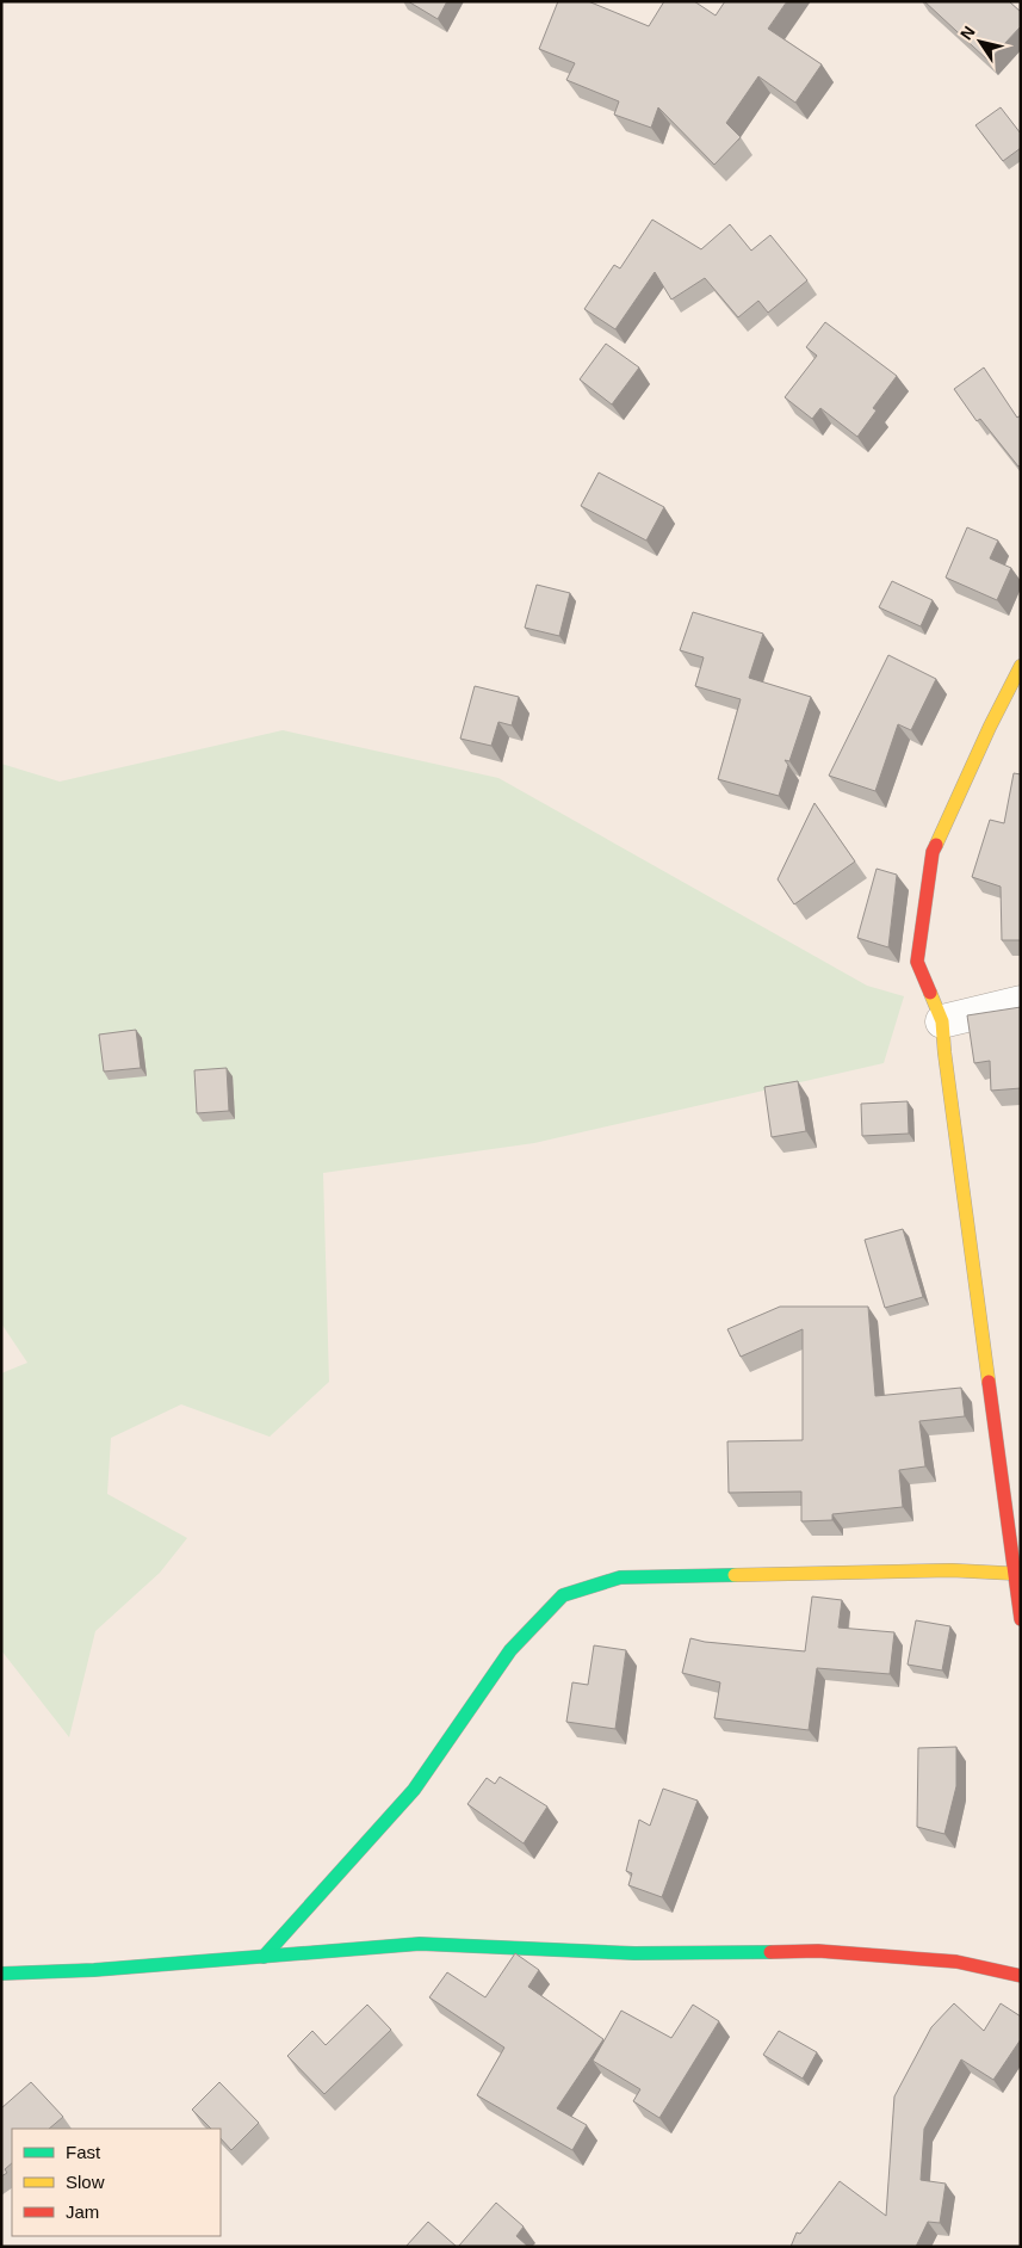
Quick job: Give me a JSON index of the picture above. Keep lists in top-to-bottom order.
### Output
{
  "legend": ["Fast", "Slow", "Jam"],
  "north": "top left"
}
